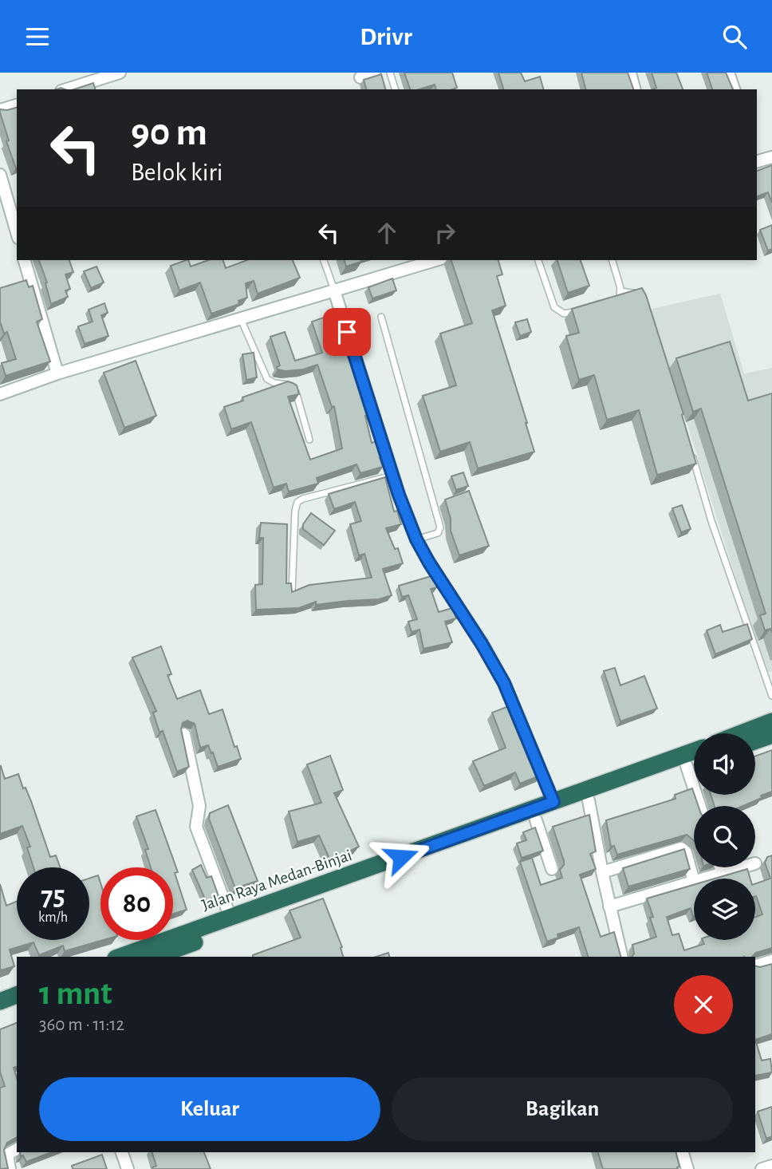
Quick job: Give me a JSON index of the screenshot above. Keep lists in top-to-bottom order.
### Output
{
  "streets": {
    "highway": ["Jalan Raya Medan-Binjai"]
  },
  "page": {
    "header": "Drivr",
    "turn": ["90 m", "Belok kiri"],
    "speed": "75 km/h",
    "limit": "80",
    "heading": ["1 mnt", "360 m · 11:12"],
    "buttons": ["Keluar", "Bagikan"]
  }
}
